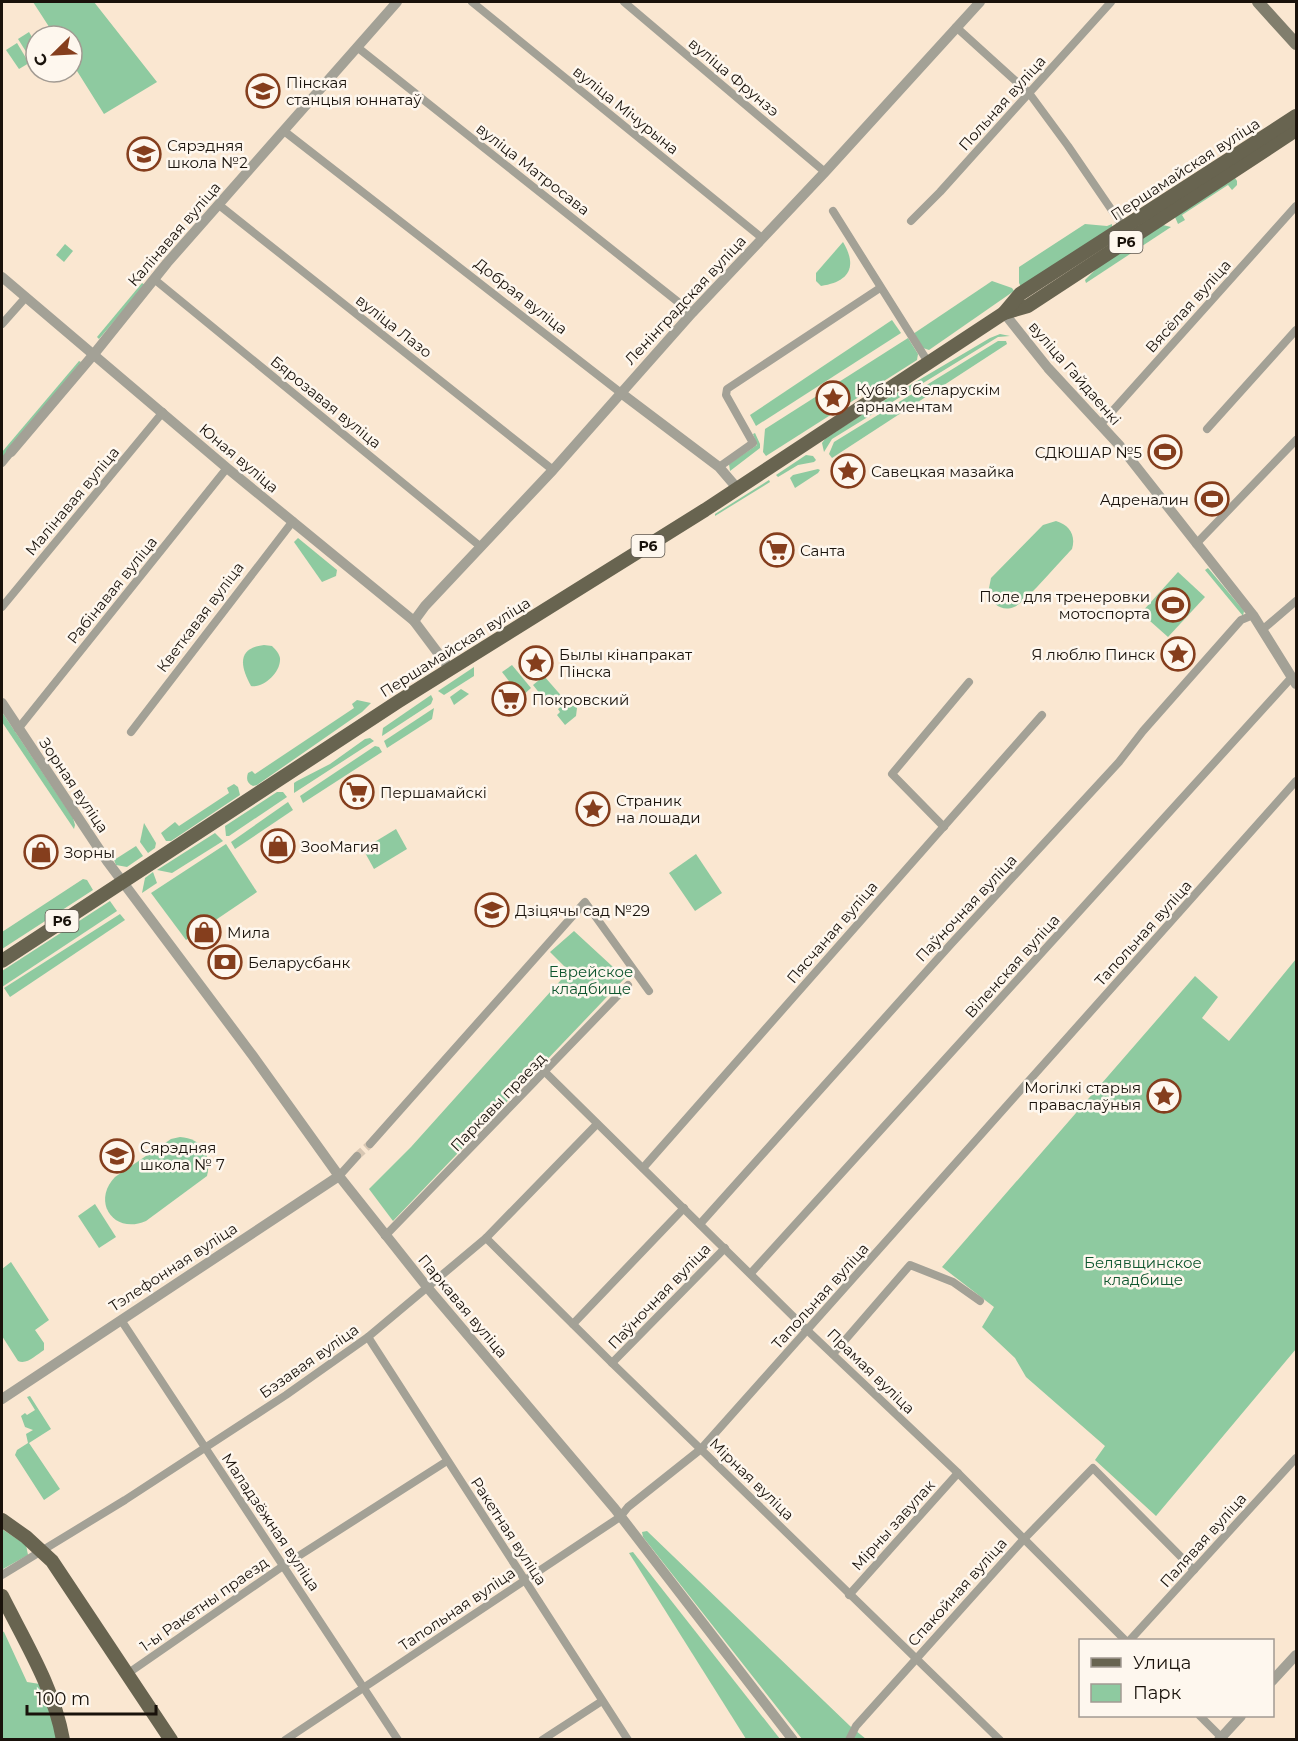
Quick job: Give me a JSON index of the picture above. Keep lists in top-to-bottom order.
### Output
{
  "streets": {
    "main road": ["Першамайская вуліца", "Р6"],
    "street": [
      "вуліца Фрунзэ",
      "Польная вуліца",
      "вуліца Мічурына",
      "вуліца Матросава",
      "Калінавая вуліца",
      "Добрая вуліца",
      "Ленінградская вуліца",
      "Вясёлая вуліца",
      "вуліца Лазо",
      "вуліца Гайдаенкі",
      "Бярозавая вуліца",
      "Юная вуліца",
      "Малінавая вуліца",
      "Рабінавая вуліца",
      "Кветкавая вуліца",
      "Зорная вуліца",
      "Паўночная вуліца",
      "Пясчаная вуліца",
      "Тапольная вуліца",
      "Віленская вуліца",
      "Паркавы праезд",
      "Тэлефонная вуліца",
      "Паркавая вуліца",
      "Бэзавая вуліца",
      "Прамая вуліца",
      "Мірная вуліца",
      "Маладзёжная вуліца",
      "Мірны завулак",
      "Ракетная вуліца",
      "Палявая вуліца",
      "Спакойная вуліца",
      "1-ы Ракетны праезд"
    ]
  },
  "crossings": [
    ["вуліца Фрунзэ", "Ленінградская вуліца"],
    ["вуліца Мічурына", "Ленінградская вуліца"],
    ["вуліца Матросава", "Калінавая вуліца"],
    ["вуліца Матросава", "Ленінградская вуліца"],
    ["Першамайская вуліца", "Добрая вуліца"],
    ["Першамайская вуліца", "вуліца Гайдаенкі"],
    ["Першамайская вуліца", "Юная вуліца"],
    ["Першамайская вуліца", "Зорная вуліца"],
    ["Першамайская вуліца", "Паркавая вуліца"],
    ["Калінавая вуліца", "Добрая вуліца"],
    ["Калінавая вуліца", "вуліца Лазо"],
    ["Калінавая вуліца", "Бярозавая вуліца"],
    ["Калінавая вуліца", "Юная вуліца"],
    ["Добрая вуліца", "Ленінградская вуліца"],
    ["Ленінградская вуліца", "вуліца Лазо"],
    ["Ленінградская вуліца", "Бярозавая вуліца"],
    ["Ленінградская вуліца", "Юная вуліца"],
    ["Вясёлая вуліца", "вуліца Гайдаенкі"],
    ["вуліца Гайдаенкі", "Паўночная вуліца"],
    ["вуліца Гайдаенкі", "Віленская вуліца"],
    ["Юная вуліца", "Малінавая вуліца"],
    ["Юная вуліца", "Рабінавая вуліца"],
    ["Юная вуліца", "Кветкавая вуліца"],
    ["Рабінавая вуліца", "Зорная вуліца"],
    ["Зорная вуліца", "Паркавая вуліца"],
    ["Паўночная вуліца", "Прамая вуліца"],
    ["Паўночная вуліца", "Мірная вуліца"],
    ["Пясчаная вуліца", "Прамая вуліца"],
    ["Тапольная вуліца", "Паркавая вуліца"],
    ["Тапольная вуліца", "Прамая вуліца"],
    ["Тапольная вуліца", "Мірная вуліца"],
    ["Тапольная вуліца", "Маладзёжная вуліца"],
    ["Тапольная вуліца", "Ракетная вуліца"],
    ["Віленская вуліца", "Прамая вуліца"],
    ["Паркавы праезд", "Паркавая вуліца"],
    ["Паркавы праезд", "Прамая вуліца"],
    ["Тэлефонная вуліца", "Паркавая вуліца"],
    ["Тэлефонная вуліца", "Маладзёжная вуліца"],
    ["Паркавая вуліца", "Бэзавая вуліца"],
    ["Бэзавая вуліца", "Прамая вуліца"],
    ["Бэзавая вуліца", "Мірная вуліца"],
    ["Бэзавая вуліца", "Маладзёжная вуліца"],
    ["Бэзавая вуліца", "Ракетная вуліца"],
    ["Прамая вуліца", "Мірны завулак"],
    ["Прамая вуліца", "Спакойная вуліца"],
    ["Мірная вуліца", "Мірны завулак"],
    ["Мірная вуліца", "Спакойная вуліца"],
    ["Маладзёжная вуліца", "1-ы Ракетны праезд"],
    ["Ракетная вуліца", "1-ы Ракетны праезд"],
    ["Палявая вуліца", "Спакойная вуліца"]
  ],
  "parks": ["Еврейское кладбище", "Белявщинское кладбище"],
  "places": {
    "school or university": [
      "Пінская станцыя юннатаў",
      "Сярэдняя школа №2",
      "Дзіцячы сад №29",
      "Сярэдняя школа № 7"
    ],
    "place": [
      "Кубы з беларускім арнаментам",
      "Савецкая мазайка",
      "Я люблю Пинск",
      "Былы кінапракат Пінска",
      "Страник на лошади",
      "Могілкі старыя праваслаўныя"
    ],
    "sports": ["СДЮШАР №5", "Адреналин", "Поле для тренеровки мотоспорта"],
    "supermarket": ["Санта", "Покровский", "Першамайскі"],
    "shop": ["ЗооМагия", "Зорны", "Мила"],
    "bank": ["Беларусбанк"]
  },
  "legend": ["Улица", "Парк"],
  "scale_bar": "100 m",
  "north": "bottom left"
}
